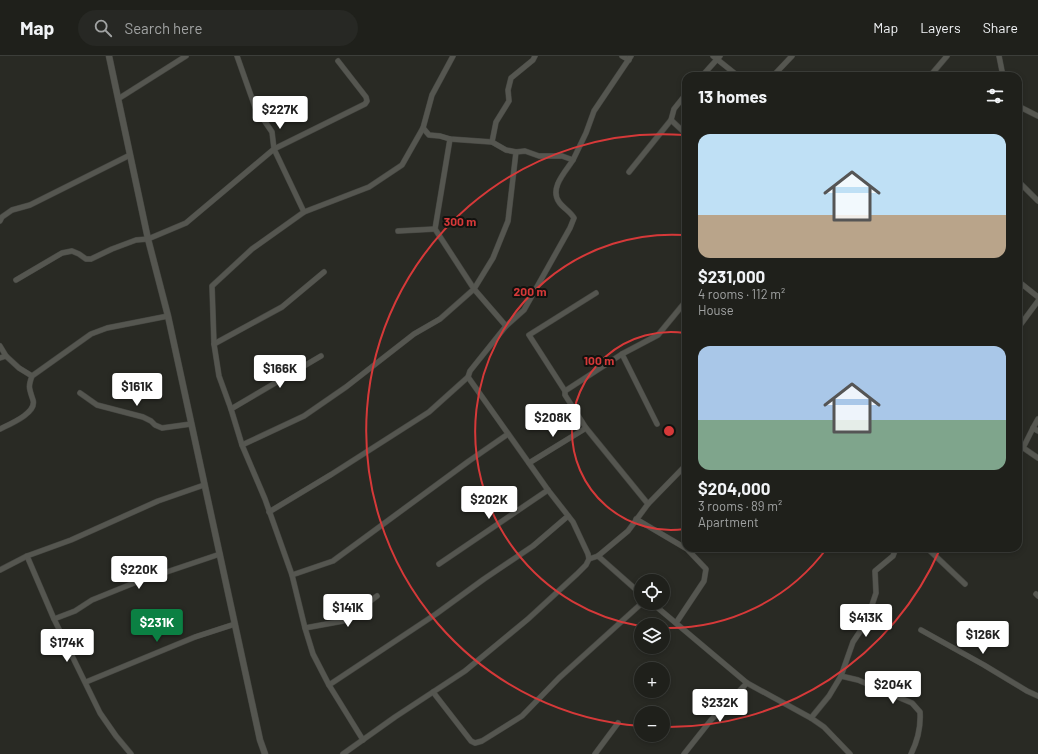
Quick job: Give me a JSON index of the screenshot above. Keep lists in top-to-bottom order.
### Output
{
  "page": {
    "header": "Map",
    "search": "Search here",
    "nav": ["Map", "Layers", "Share"],
    "heading": "13 homes",
    "price": [
      "$227K",
      "$166K",
      "$161K",
      "$208K",
      "$202K",
      "$220K",
      "$141K",
      "$413K",
      "$231K",
      "$126K",
      "$174K",
      "$204K",
      "$232K"
    ],
    "list": [
      {
        "name": "$231,000",
        "note": "4 rooms · 112 m² · House"
      },
      {
        "name": "$204,000",
        "note": "3 rooms · 89 m² · Apartment"
      }
    ],
    "map_buttons": ["+", "−"]
  },
  "rings": ["300 m", "200 m", "100 m"]
}
